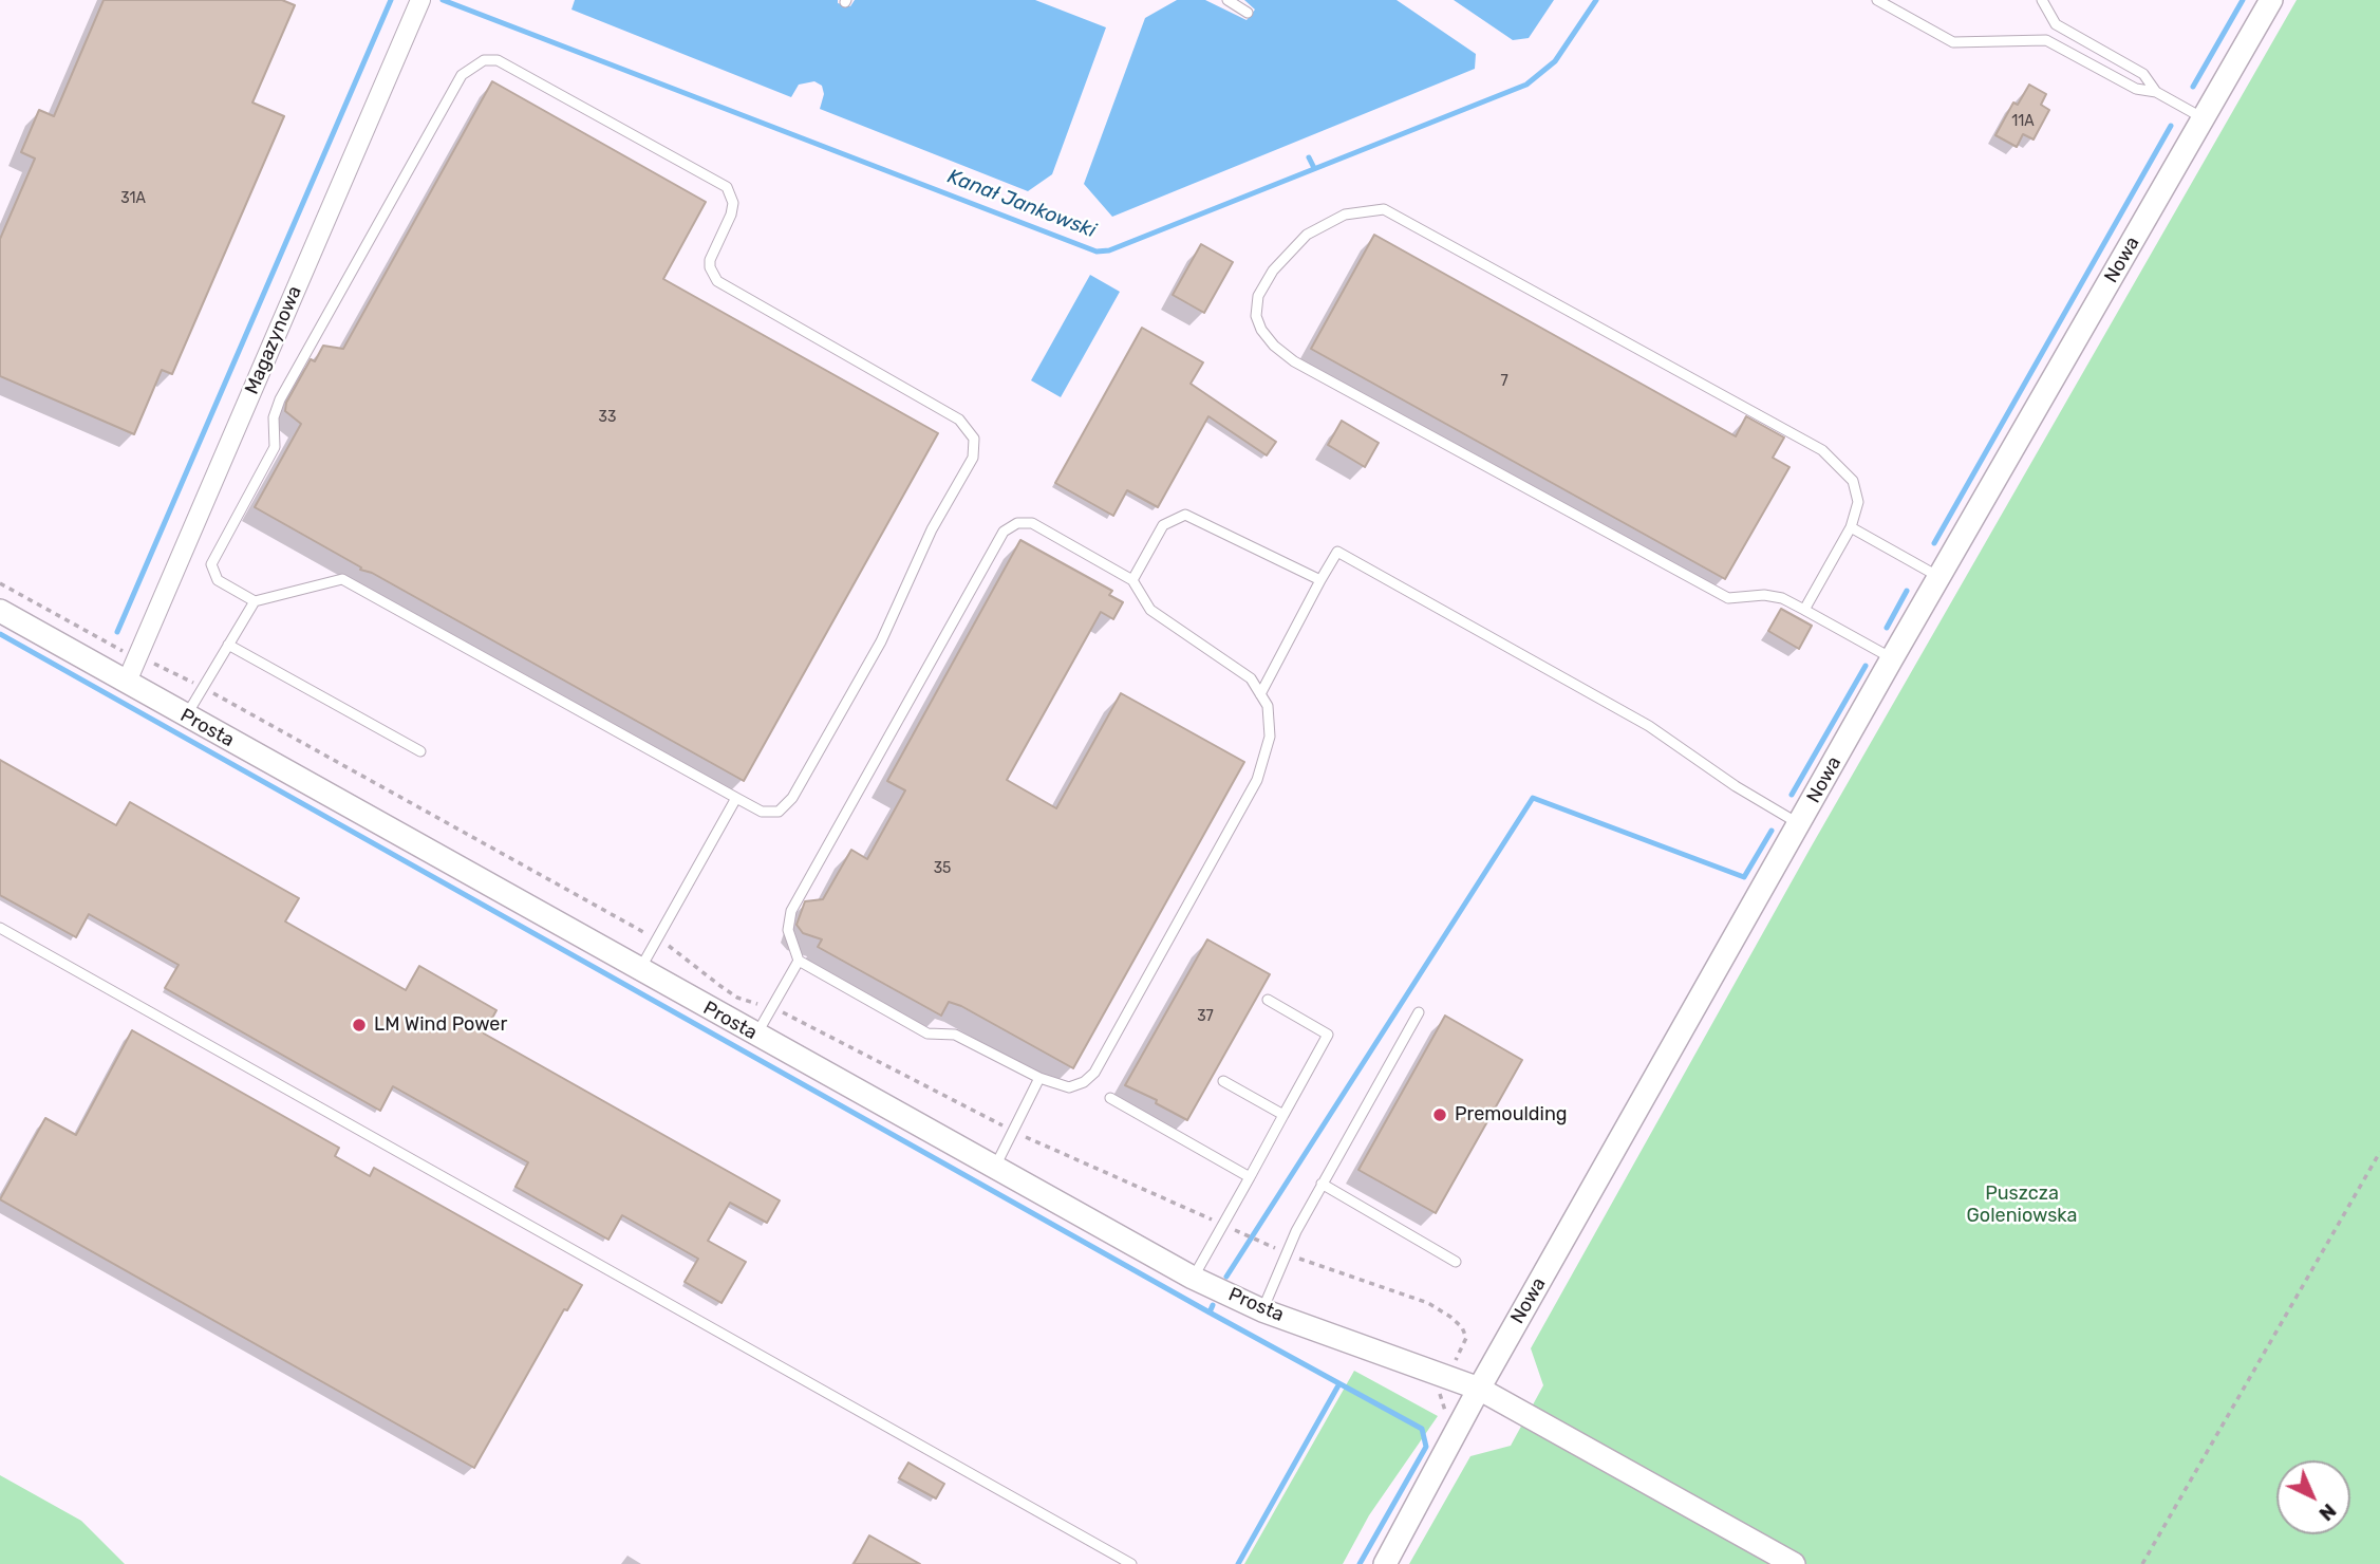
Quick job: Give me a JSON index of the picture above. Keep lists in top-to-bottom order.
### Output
{
  "streets": {
    "street": ["Nowa", "Magazynowa", "Prosta"]
  },
  "crossings": [
    ["Nowa", "Prosta"],
    ["Magazynowa", "Prosta"]
  ],
  "water": ["Kanał Jankowski"],
  "parks": ["Puszcza Goleniowska"],
  "places": ["LM Wind Power", "Premoulding"],
  "house_numbers": [
    "11A",
    "31A",
    "7",
    "33",
    "35",
    "37"
  ],
  "north": "bottom right"
}
